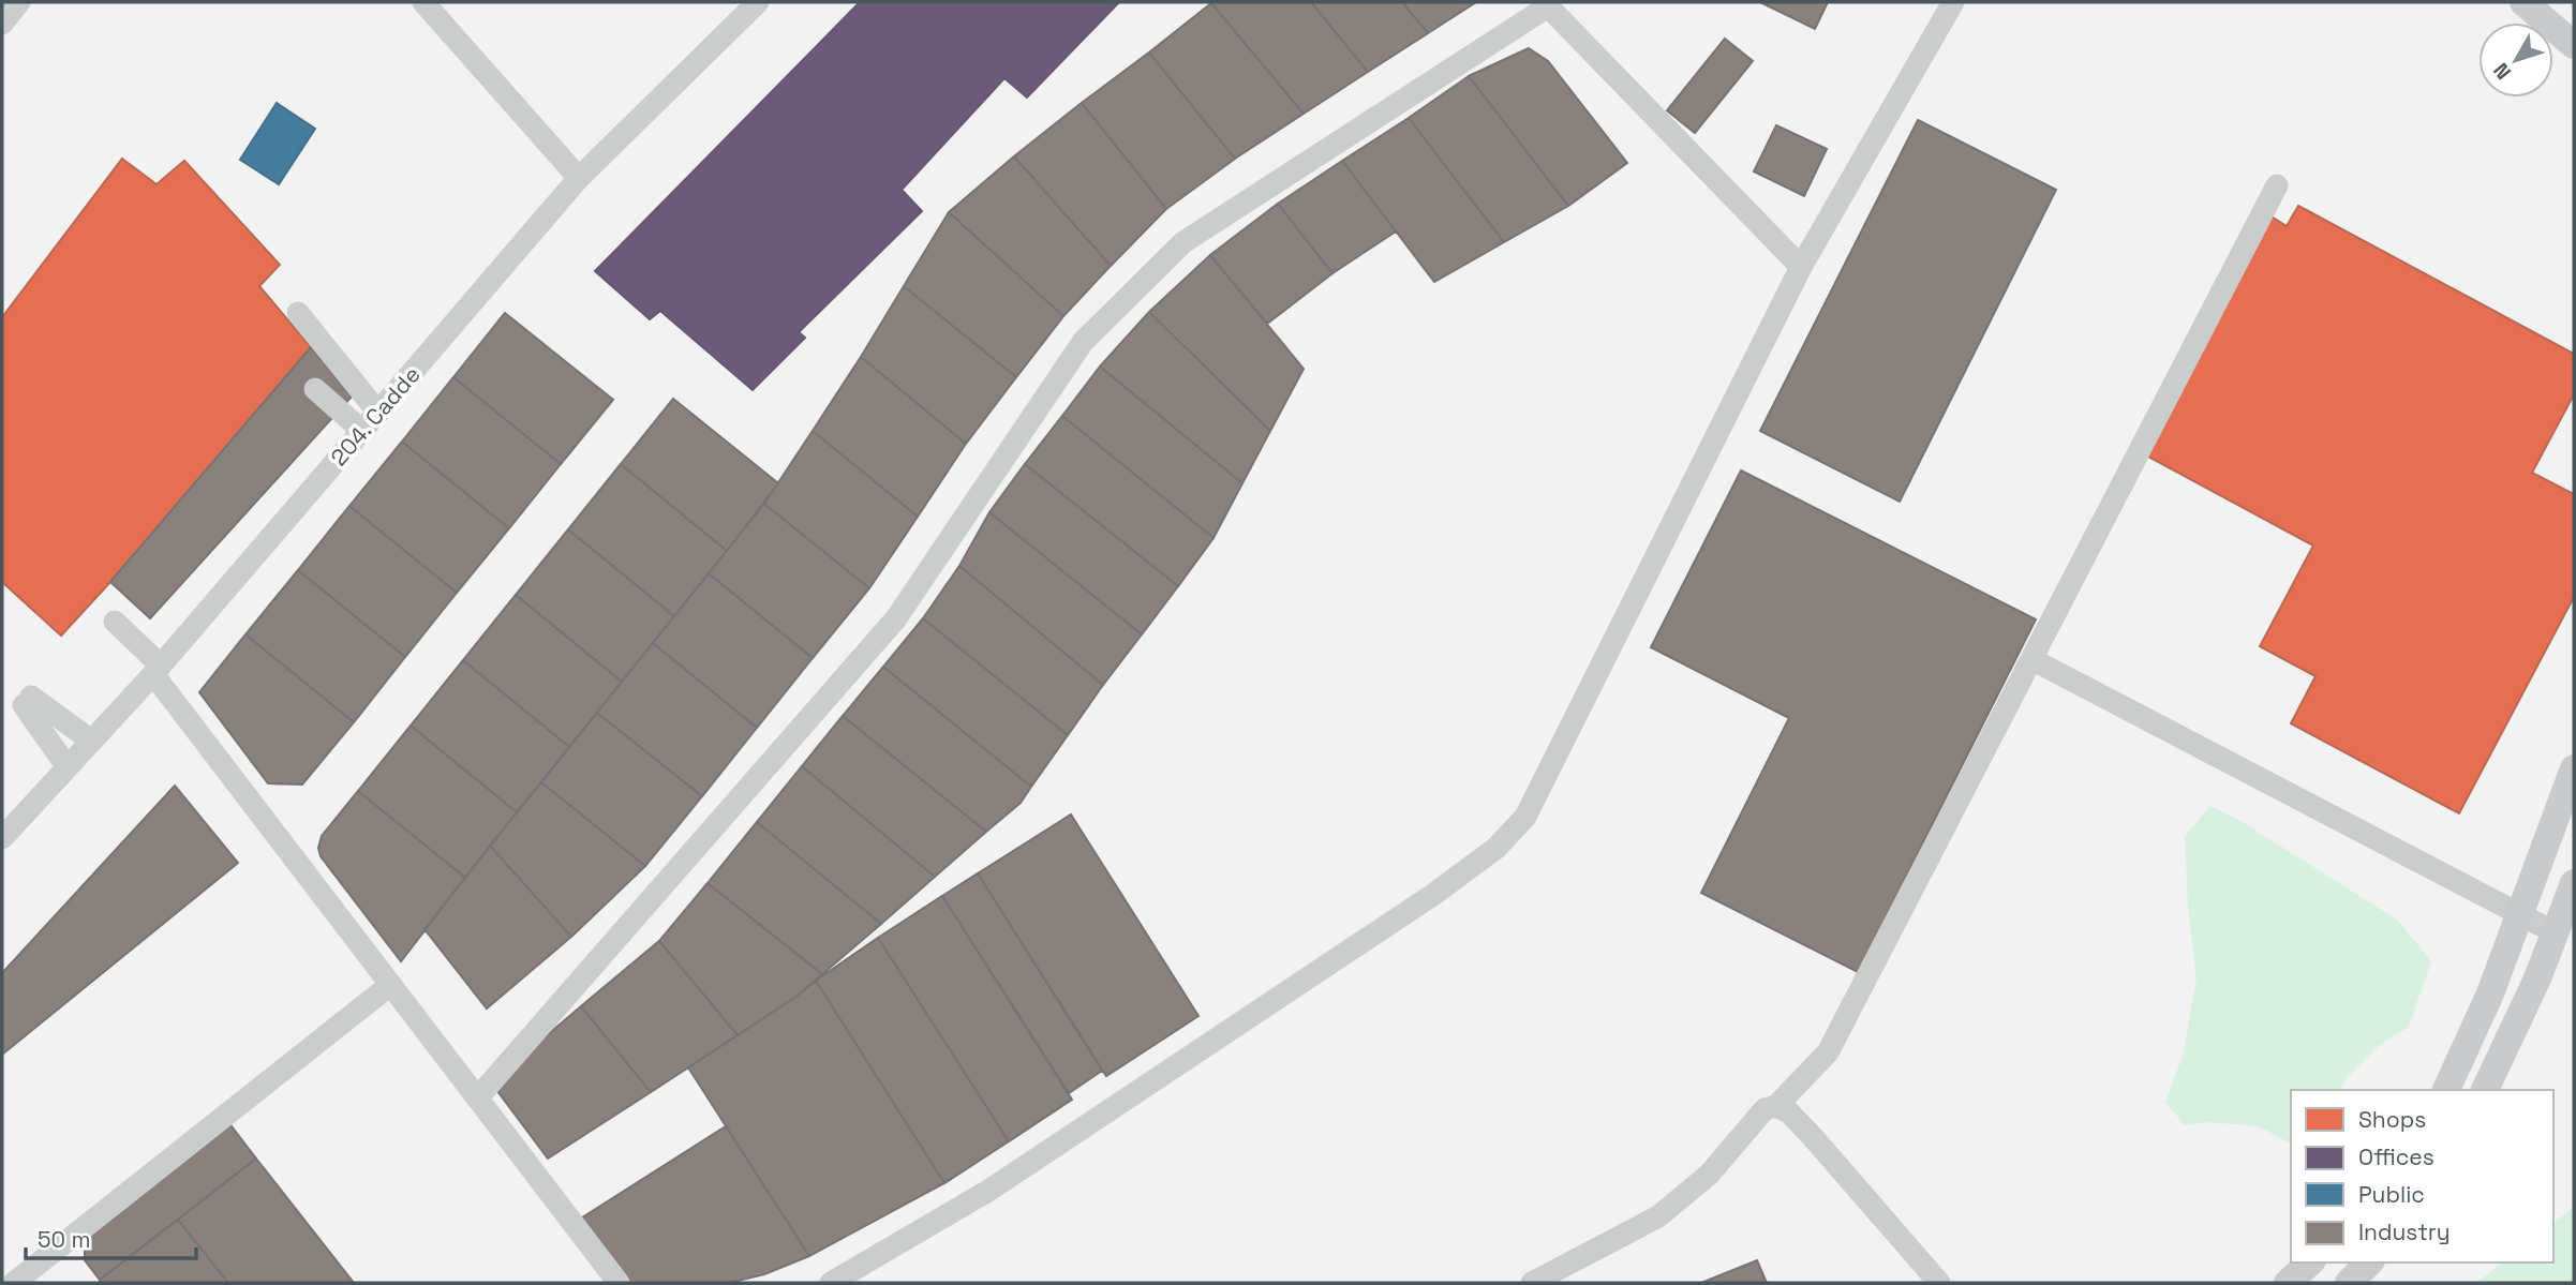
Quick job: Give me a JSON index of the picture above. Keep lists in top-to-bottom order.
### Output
{
  "streets": {
    "street": ["204. Cadde"]
  },
  "legend": [
    "Shops",
    "Offices",
    "Public",
    "Industry"
  ],
  "scale_bar": "50 m",
  "north": "bottom left"
}
